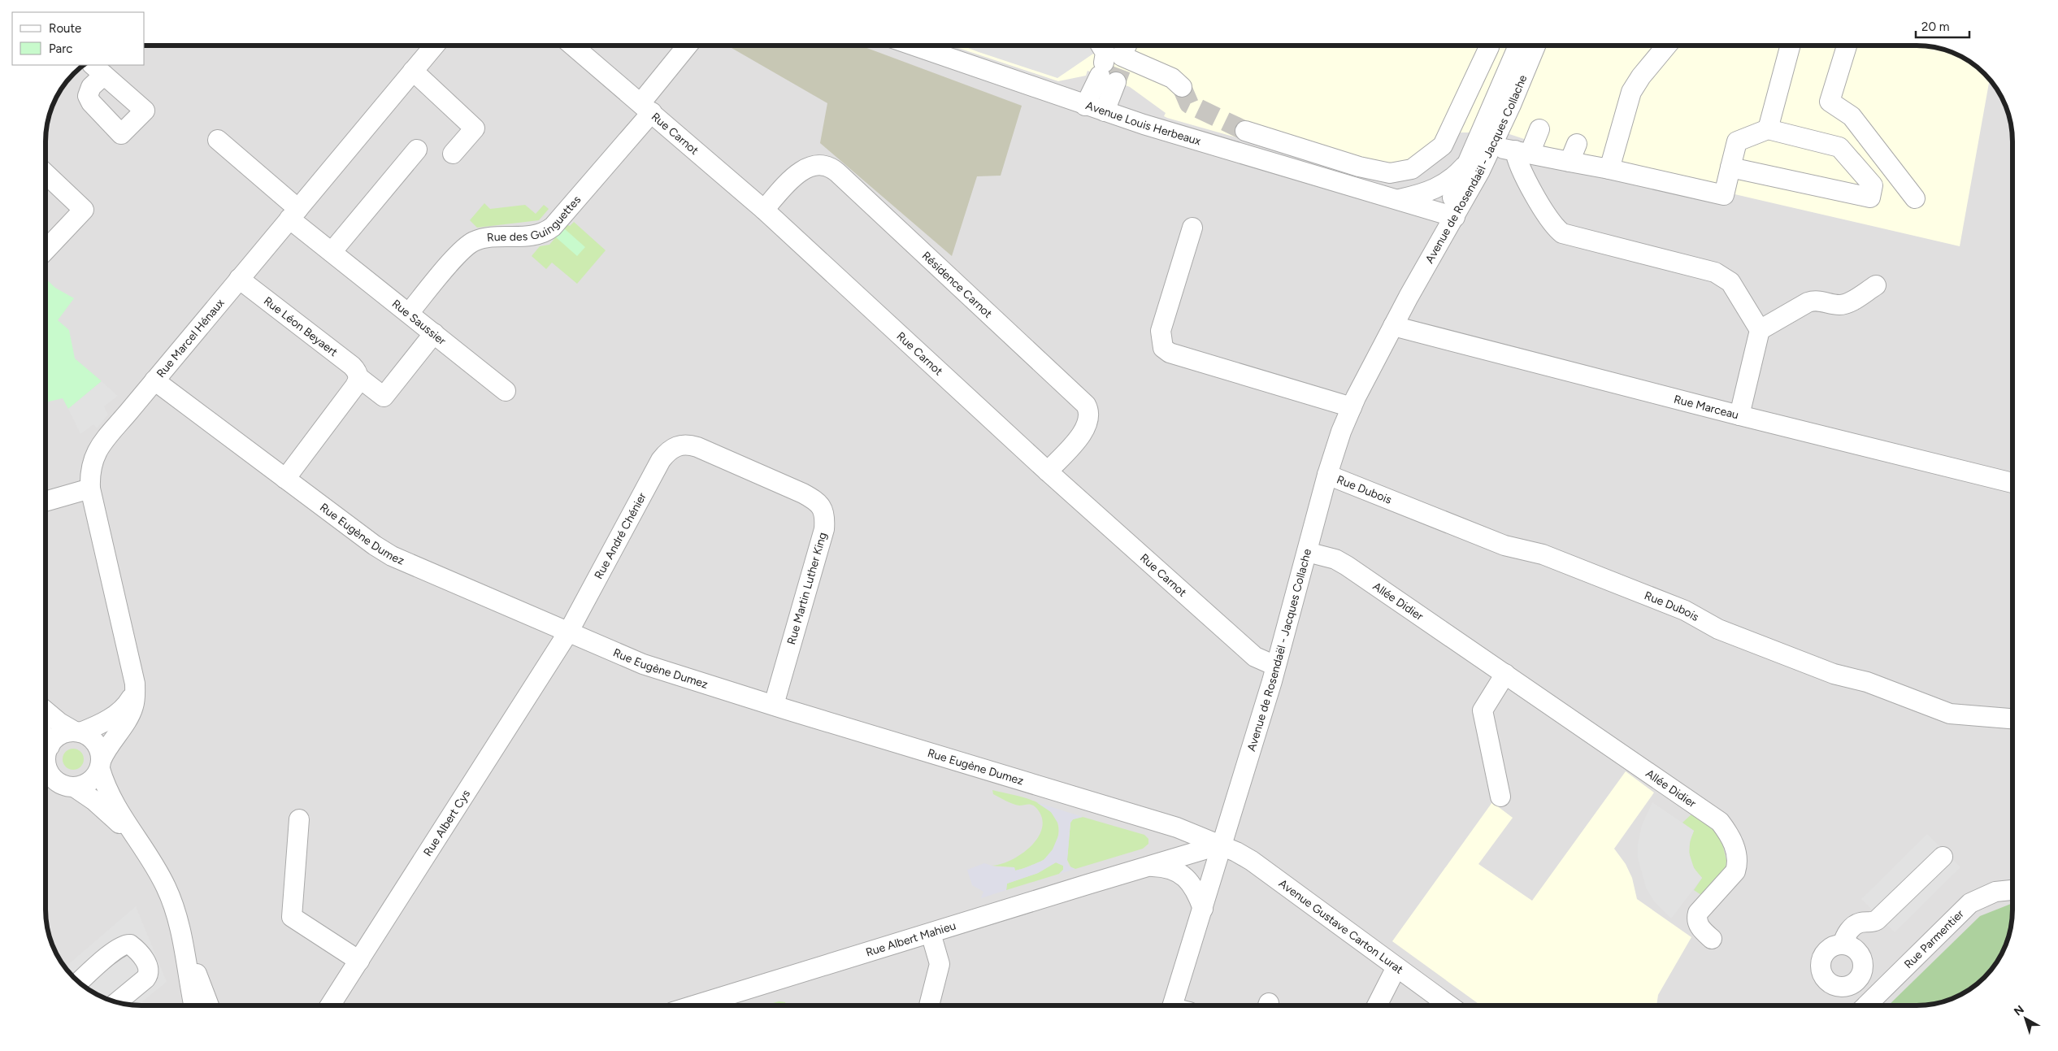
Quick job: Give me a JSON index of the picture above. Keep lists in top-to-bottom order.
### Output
{
  "streets": {
    "street": [
      "Avenue Louis Herbeaux",
      "Rue Carnot",
      "Avenue de Rosendaël - Jacques Collache",
      "Rue des Guinguettes",
      "Résidence Carnot",
      "Rue Saussier",
      "Rue Léon Beyaert",
      "Rue Marcel Hénaux",
      "Rue Marceau",
      "Rue Dubois",
      "Rue Eugène Dumez",
      "Rue André Chénier",
      "Rue Martin Luther King",
      "Allée Didier",
      "Rue Albert Cys",
      "Avenue Gustave Carton Lurat",
      "Rue Albert Mahieu",
      "Rue Parmentier"
    ]
  },
  "crossings": [
    ["Avenue Louis Herbeaux", "Avenue de Rosendaël - Jacques Collache"],
    ["Rue Carnot", "Avenue de Rosendaël - Jacques Collache"],
    ["Rue Carnot", "Rue des Guinguettes"],
    ["Rue Carnot", "Résidence Carnot"],
    ["Avenue de Rosendaël - Jacques Collache", "Rue Marceau"],
    ["Avenue de Rosendaël - Jacques Collache", "Rue Dubois"],
    ["Avenue de Rosendaël - Jacques Collache", "Rue Eugène Dumez"],
    ["Avenue de Rosendaël - Jacques Collache", "Allée Didier"],
    ["Avenue de Rosendaël - Jacques Collache", "Avenue Gustave Carton Lurat"],
    ["Avenue de Rosendaël - Jacques Collache", "Rue Albert Mahieu"],
    ["Rue des Guinguettes", "Rue Saussier"],
    ["Rue Saussier", "Rue Léon Beyaert"],
    ["Rue Saussier", "Rue Marcel Hénaux"],
    ["Rue Léon Beyaert", "Rue Marcel Hénaux"],
    ["Rue Marcel Hénaux", "Rue Eugène Dumez"],
    ["Rue Eugène Dumez", "Rue André Chénier"],
    ["Rue Eugène Dumez", "Rue Martin Luther King"],
    ["Rue Eugène Dumez", "Rue Albert Cys"],
    ["Rue Eugène Dumez", "Avenue Gustave Carton Lurat"],
    ["Rue Eugène Dumez", "Rue Albert Mahieu"],
    ["Rue André Chénier", "Rue Martin Luther King"],
    ["Rue André Chénier", "Rue Albert Cys"],
    ["Avenue Gustave Carton Lurat", "Rue Albert Mahieu"]
  ],
  "legend": ["Route", "Parc"],
  "scale_bar": "20 m",
  "north": "top left"
}
